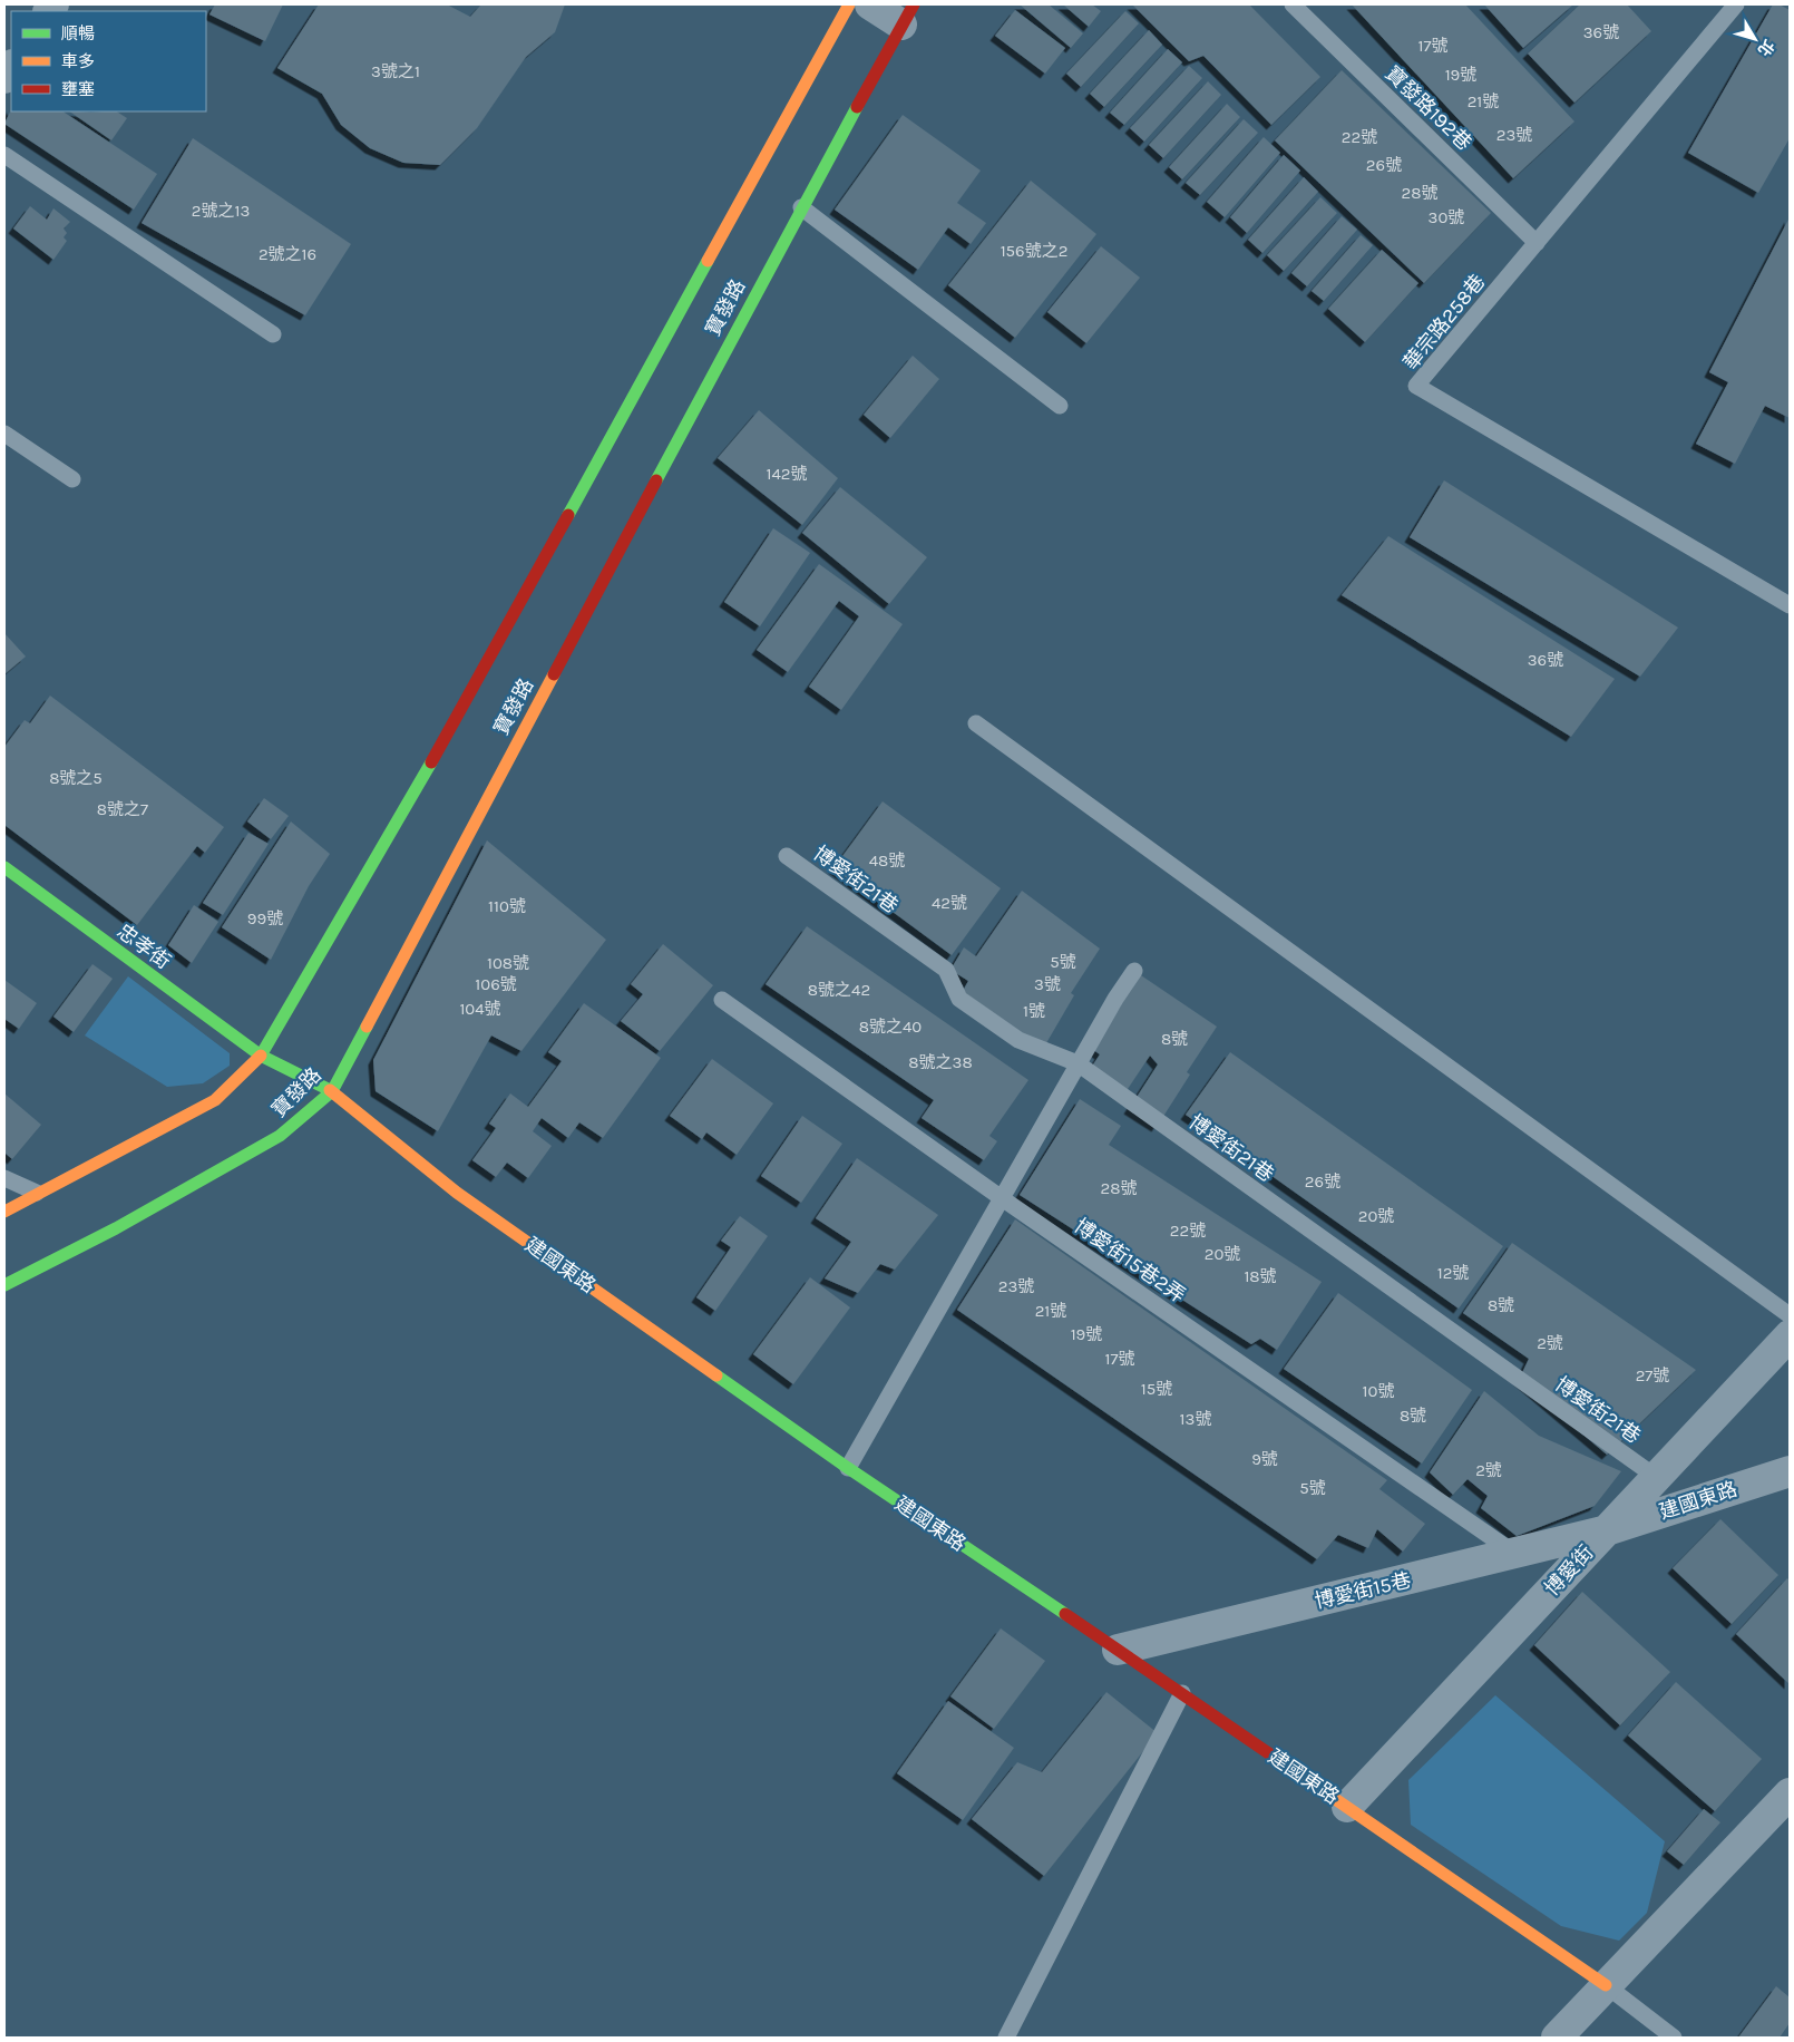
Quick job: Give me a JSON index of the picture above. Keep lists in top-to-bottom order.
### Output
{
  "streets": {
    "main road": ["寶發路", "忠孝街", "建國東路"],
    "street": ["博愛街", "博愛街15巷"],
    "lane": [
      "寶發路192巷",
      "華宗路258巷",
      "博愛街21巷",
      "博愛街15巷2弄"
    ]
  },
  "crossings": [
    ["寶發路192巷", "華宗路258巷"],
    ["寶發路", "忠孝街"],
    ["寶發路", "建國東路"],
    ["博愛街21巷", "博愛街"],
    ["忠孝街", "建國東路"],
    ["博愛街15巷2弄", "博愛街15巷"],
    ["建國東路", "博愛街"],
    ["建國東路", "博愛街15巷"],
    ["博愛街", "博愛街15巷"]
  ],
  "house_numbers": [
    "36號",
    "17號",
    "3號之1",
    "19號",
    "21號",
    "23號",
    "22號",
    "26號",
    "28號",
    "2號之13",
    "30號",
    "156號之2",
    "2號之16",
    "142號",
    "36號",
    "8號之5",
    "8號之7",
    "48號",
    "42號",
    "110號",
    "99號",
    "5號",
    "108號",
    "106號",
    "3號",
    "8號之42",
    "104號",
    "1號",
    "8號之40",
    "8號",
    "8號之38",
    "26號",
    "28號",
    "20號",
    "22號",
    "20號",
    "12號",
    "18號",
    "23號",
    "8號",
    "21號",
    "19號",
    "2號",
    "17號",
    "27號",
    "15號",
    "10號",
    "8號",
    "13號",
    "9號",
    "2號",
    "5號"
  ],
  "legend": ["順暢", "車多", "壅塞"],
  "north": "bottom right"
}
